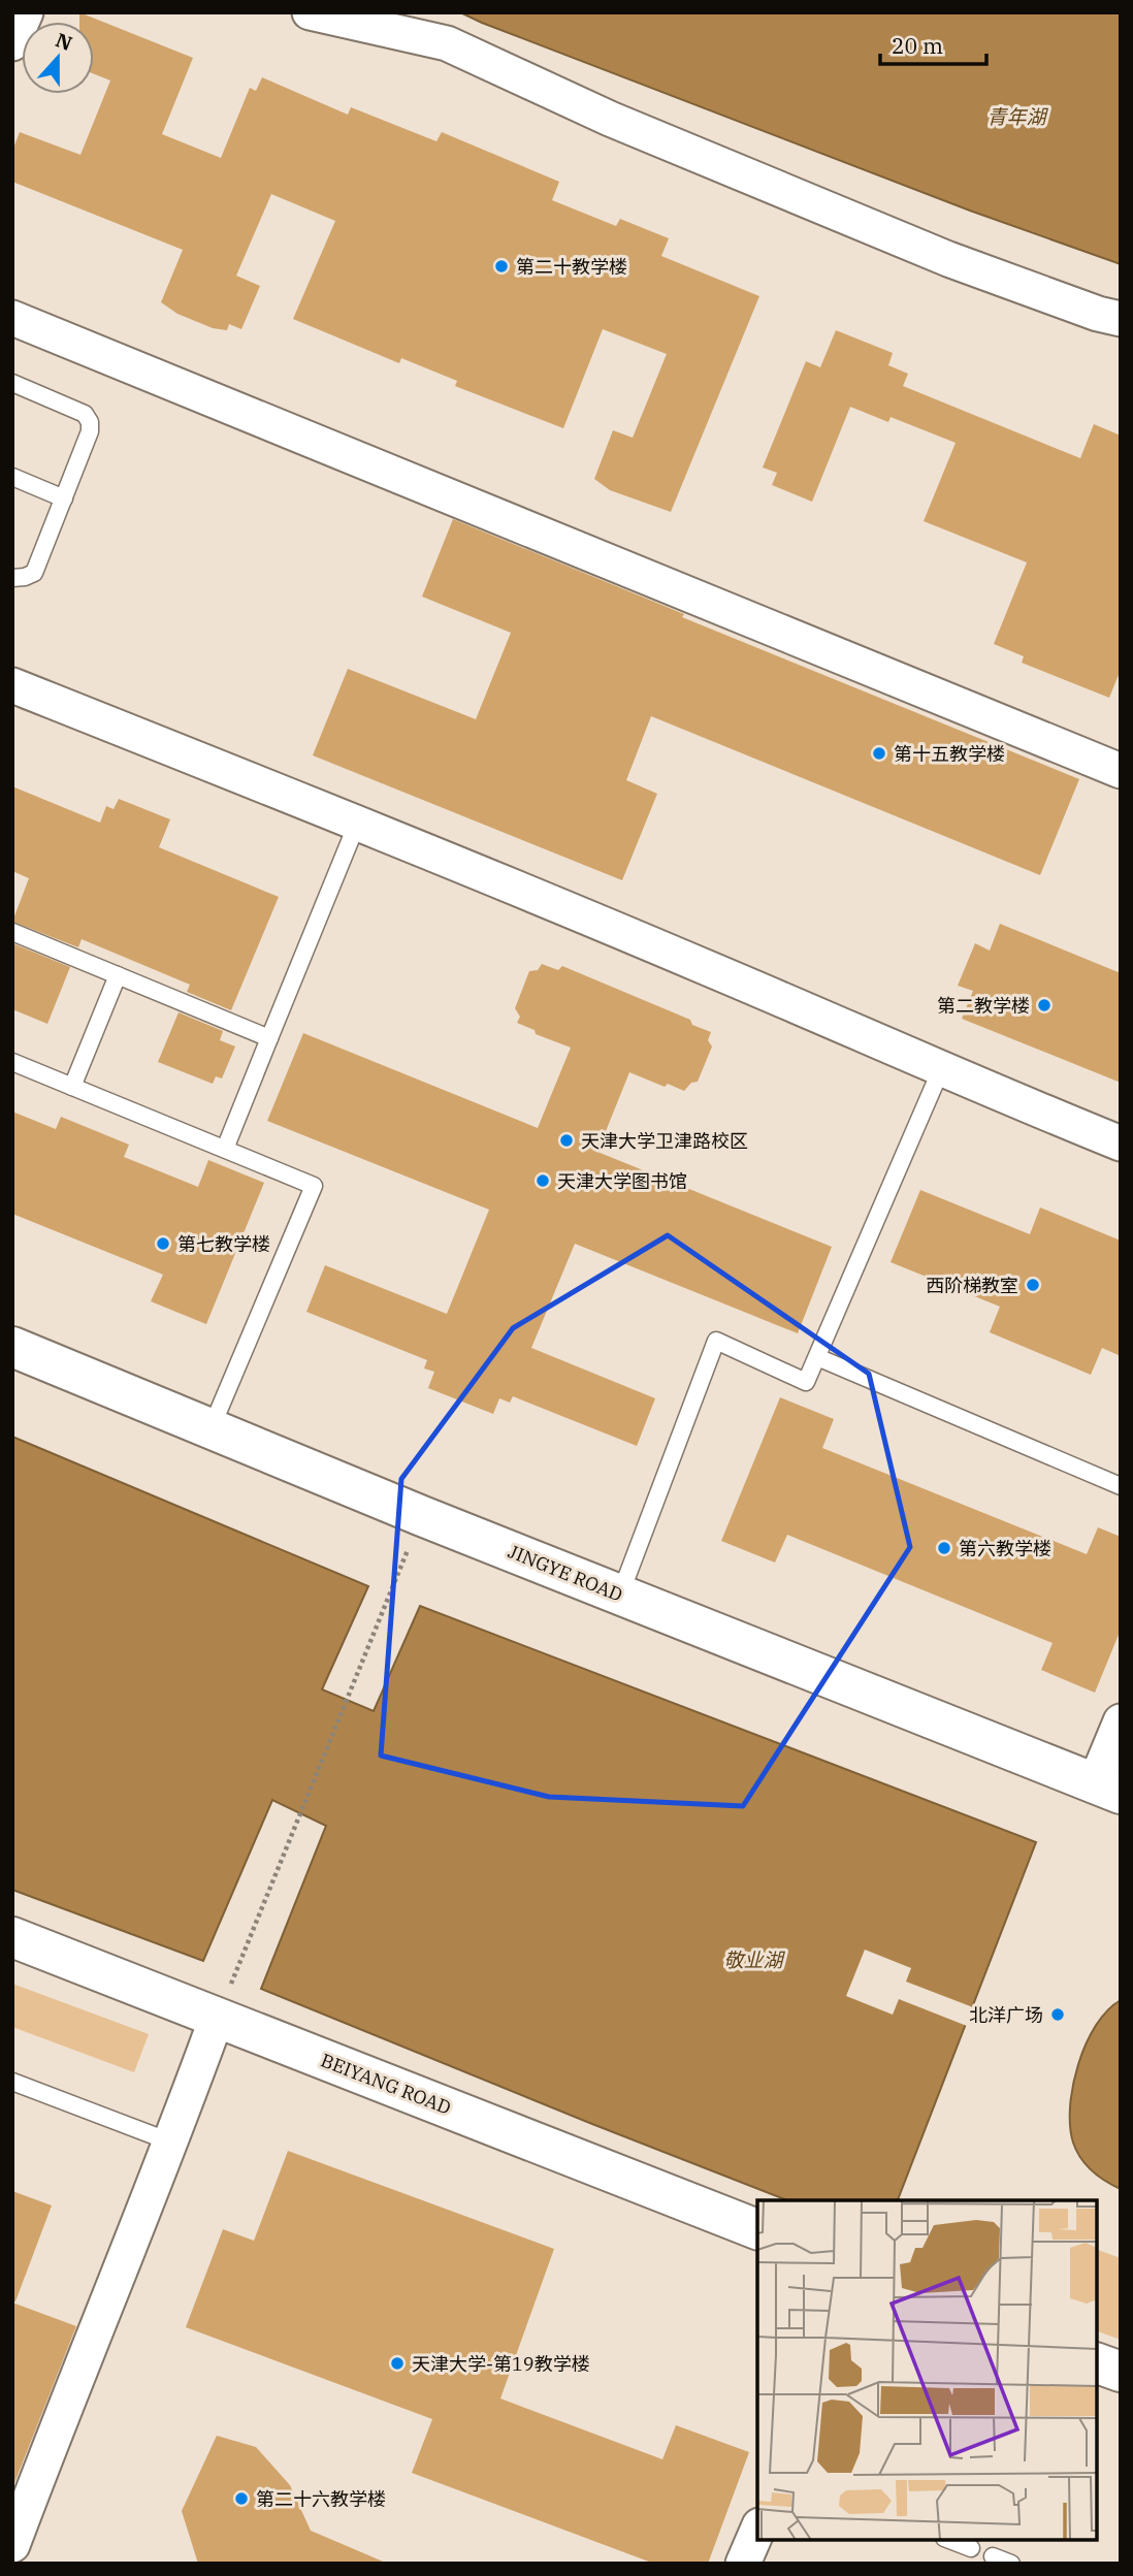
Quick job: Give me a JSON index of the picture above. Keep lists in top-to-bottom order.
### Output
{
  "streets": {
    "street": ["JINGYE ROAD", "BEIYANG ROAD"]
  },
  "water": ["青年湖", "敬业湖"],
  "places": [
    "第二十教学楼",
    "第十五教学楼",
    "第二教学楼",
    "天津大学卫津路校区",
    "天津大学图书馆",
    "第七教学楼",
    "西阶梯教室",
    "第六教学楼",
    "北洋广场",
    "天津大学-第19教学楼",
    "第二十六教学楼"
  ],
  "scale_bar": "20 m",
  "north": "top"
}
